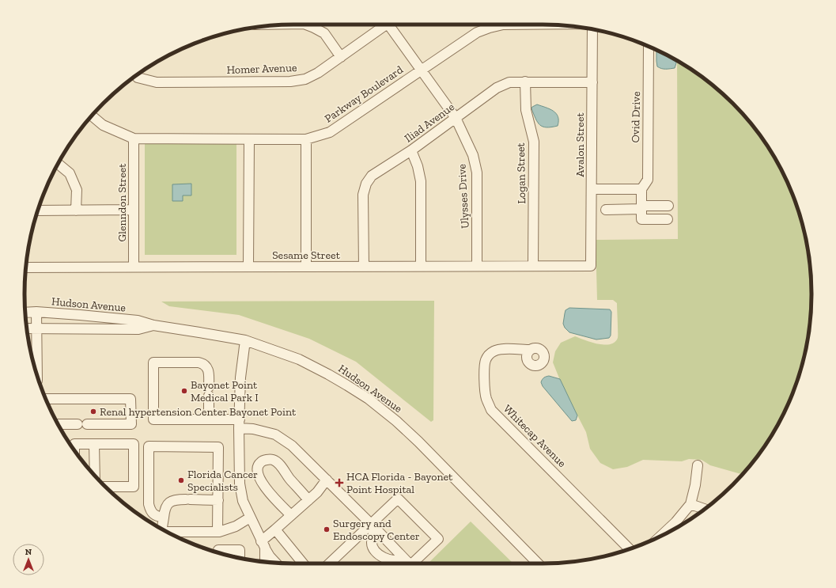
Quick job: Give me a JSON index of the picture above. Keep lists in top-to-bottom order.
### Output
{
  "streets": {
    "street": [
      "Homer Avenue",
      "Parkway Boulevard",
      "Ovid Drive",
      "Iliad Avenue",
      "Avalon Street",
      "Logan Street",
      "Ulysses Drive",
      "Glenndon Street",
      "Sesame Street",
      "Hudson Avenue",
      "Whitecap Avenue"
    ]
  },
  "crossings": [
    ["Parkway Boulevard", "Ulysses Drive"],
    ["Parkway Boulevard", "Glenndon Street"],
    ["Iliad Avenue", "Avalon Street"],
    ["Iliad Avenue", "Logan Street"],
    ["Iliad Avenue", "Ulysses Drive"],
    ["Iliad Avenue", "Sesame Street"],
    ["Avalon Street", "Sesame Street"],
    ["Logan Street", "Sesame Street"],
    ["Ulysses Drive", "Sesame Street"],
    ["Glenndon Street", "Sesame Street"]
  ],
  "places": {
    "other": [
      "Bayonet Point Medical Park I",
      "Renal hypertension Center Bayonet Point",
      "Florida Cancer Specialists",
      "Surgery and Endoscopy Center"
    ],
    "health": ["HCA Florida - Bayonet Point Hospital"]
  },
  "north": "top"
}
